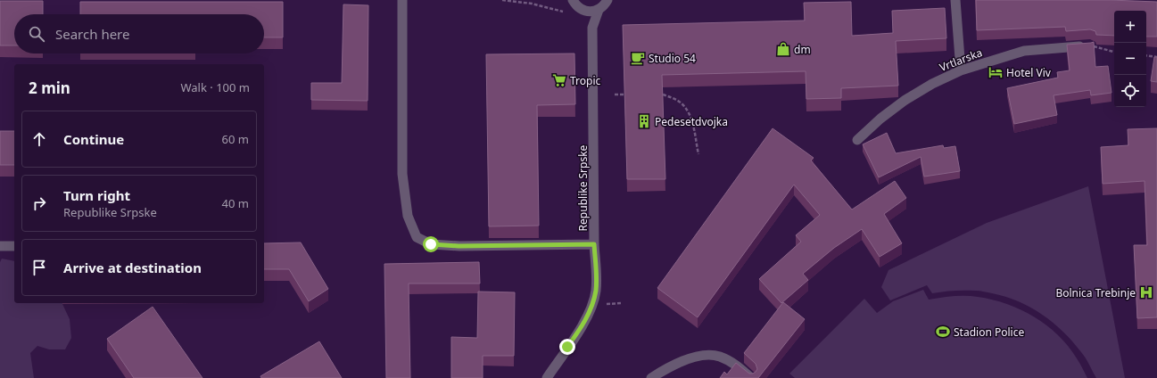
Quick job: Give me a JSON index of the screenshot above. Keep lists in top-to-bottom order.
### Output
{
  "streets": {
    "street": ["Vrtlarska", "Republike Srpske"]
  },
  "places": {
    "shop": ["dm"],
    "cafe": ["Studio 54"],
    "hotel": ["Hotel Viv"],
    "supermarket": ["Tropic"],
    "building": ["Pedesetdvojka"],
    "hospital": ["Bolnica Trebinje"],
    "sports": ["Stadion Police"]
  },
  "page": {
    "map_buttons": ["+", "−"],
    "search": "Search here",
    "heading": ["2 min", "Walk · 100 m"],
    "list": [
      ["Continue", "60 m"],
      ["Turn right", "Republike Srpske", "40 m"],
      "Arrive at destination"
    ]
  }
}
